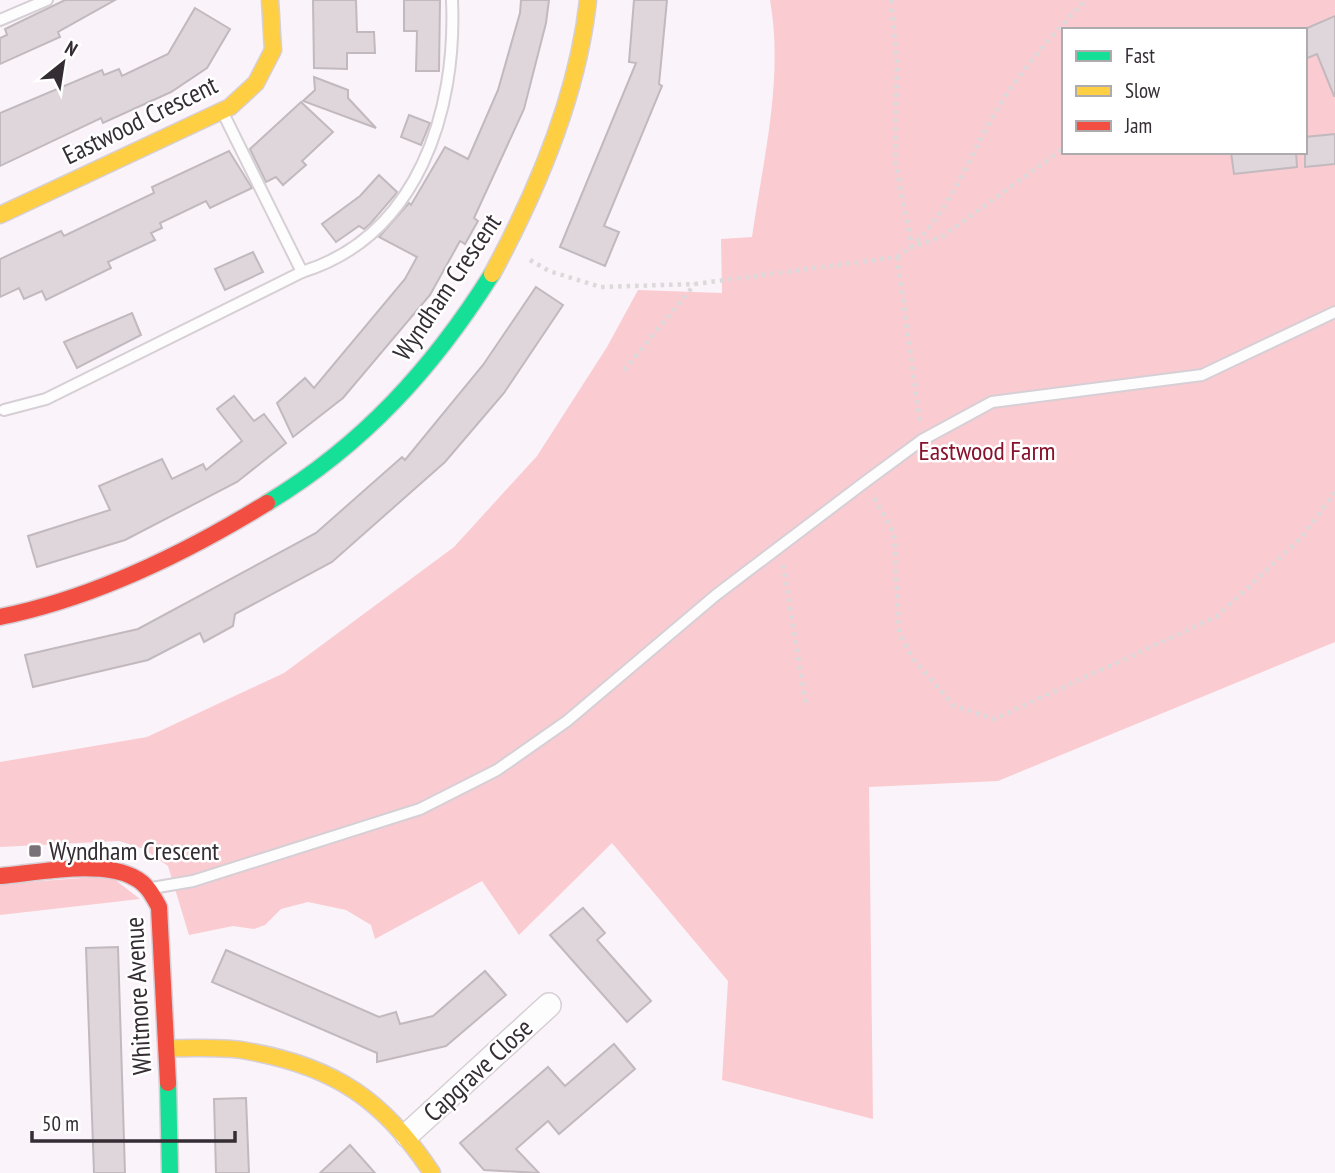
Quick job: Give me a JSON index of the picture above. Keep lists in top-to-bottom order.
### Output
{
  "streets": {
    "street": [
      "Eastwood Crescent",
      "Wyndham Crescent",
      "Whitmore Avenue",
      "Capgrave Close"
    ]
  },
  "parks": ["Eastwood Farm"],
  "places": {
    "transit": ["Wyndham Crescent"]
  },
  "legend": ["Fast", "Slow", "Jam"],
  "scale_bar": "50 m",
  "north": "top right"
}
